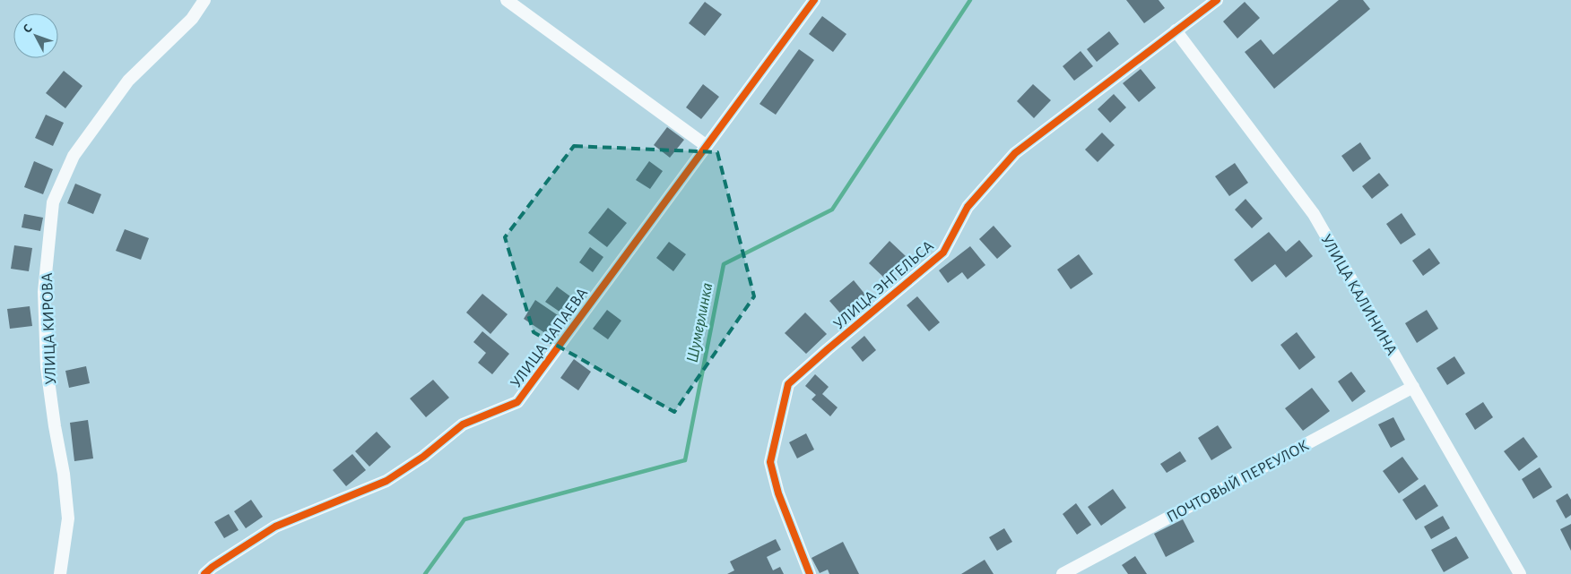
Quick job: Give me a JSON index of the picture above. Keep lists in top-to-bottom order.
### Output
{
  "streets": {
    "street": [
      "УЛИЦА ЭНГЕЛЬСА",
      "УЛИЦА КАЛИНИНА",
      "УЛИЦА КИРОВА",
      "УЛИЦА ЧАПАЕВА",
      "ПОЧТОВЫЙ ПЕРЕУЛОК"
    ]
  },
  "crossings": [
    ["УЛИЦА ЭНГЕЛЬСА", "УЛИЦА КАЛИНИНА"],
    ["УЛИЦА КАЛИНИНА", "ПОЧТОВЫЙ ПЕРЕУЛОК"]
  ],
  "water": ["Шумерлинка"],
  "north": "top left"
}
